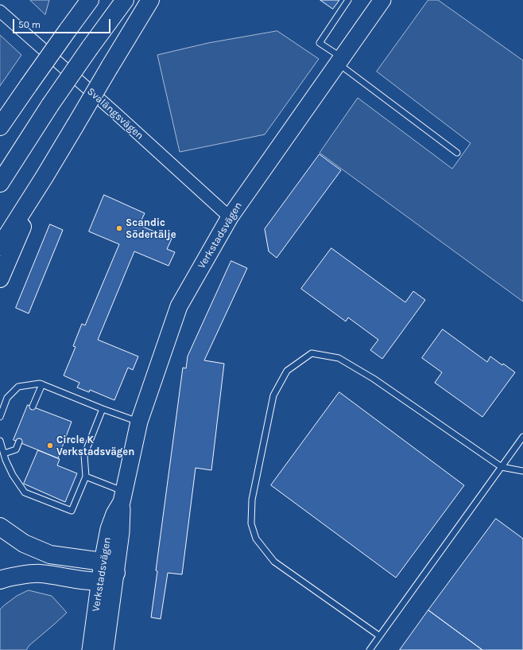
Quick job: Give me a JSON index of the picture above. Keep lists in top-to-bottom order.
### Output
{
  "streets": {
    "main road": ["Verkstadsvägen"],
    "street": ["Svalängsvägen"]
  },
  "crossings": [
    ["Svalängsvägen", "Verkstadsvägen"]
  ],
  "places": ["Scandic Södertälje", "Circle K Verkstadsvägen"],
  "scale_bar": "50 m"
}
